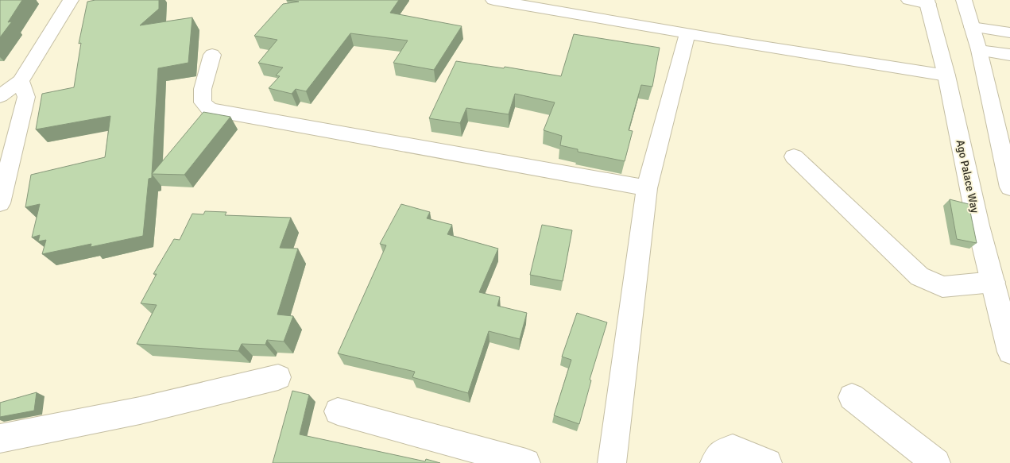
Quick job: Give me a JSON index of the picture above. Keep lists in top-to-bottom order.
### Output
{
  "streets": {
    "street": ["Ago Palace Way"]
  }
}
